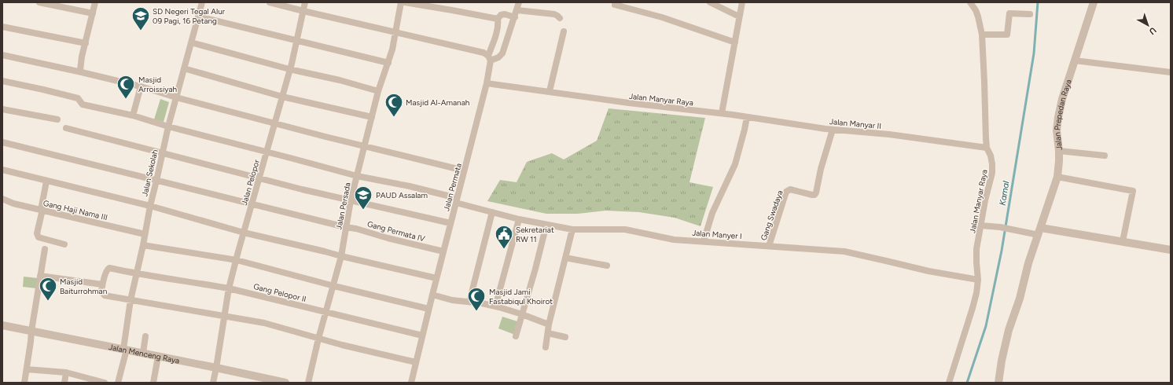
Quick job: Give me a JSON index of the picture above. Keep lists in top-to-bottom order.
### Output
{
  "streets": {
    "street": [
      "Jalan Manyar Raya",
      "Jalan Prepedan Raya",
      "Jalan Manyar II",
      "Jalan Sekolah",
      "Jalan Pelopor",
      "Jalan Permata",
      "Jalan Persada",
      "Gang Haji Nama III",
      "Gang Swadaya",
      "Gang Permata IV",
      "Jalan Manyer I",
      "Gang Pelopor II",
      "Jalan Menceng Raya"
    ]
  },
  "crossings": [
    ["Jalan Manyar Raya", "Jalan Manyar II"],
    ["Jalan Manyar Raya", "Jalan Permata"],
    ["Jalan Manyar Raya", "Jalan Manyer I"],
    ["Jalan Manyar II", "Gang Swadaya"],
    ["Jalan Sekolah", "Gang Haji Nama III"],
    ["Jalan Sekolah", "Gang Permata IV"],
    ["Jalan Sekolah", "Jalan Manyer I"],
    ["Jalan Sekolah", "Gang Pelopor II"],
    ["Jalan Sekolah", "Jalan Menceng Raya"],
    ["Jalan Pelopor", "Gang Permata IV"],
    ["Jalan Pelopor", "Jalan Manyer I"],
    ["Jalan Pelopor", "Gang Pelopor II"],
    ["Jalan Pelopor", "Jalan Menceng Raya"],
    ["Jalan Permata", "Gang Permata IV"],
    ["Jalan Permata", "Jalan Manyer I"],
    ["Jalan Permata", "Gang Pelopor II"],
    ["Jalan Persada", "Gang Permata IV"],
    ["Jalan Persada", "Jalan Manyer I"],
    ["Jalan Persada", "Gang Pelopor II"],
    ["Gang Swadaya", "Jalan Manyer I"]
  ],
  "water": ["Kamal"],
  "places": {
    "school or university": ["SD Negeri Tegal Alur 09 Pagi, 16 Petang", "PAUD Assalam"],
    "mosque": [
      "Masjid Arroissiyah",
      "Masjid Al-Amanah",
      "Masjid Baiturrohman",
      "Masjid Jami Fastabiqul Khoirot"
    ],
    "public building": ["Sekretariat RW 11"]
  },
  "north": "bottom right"
}
